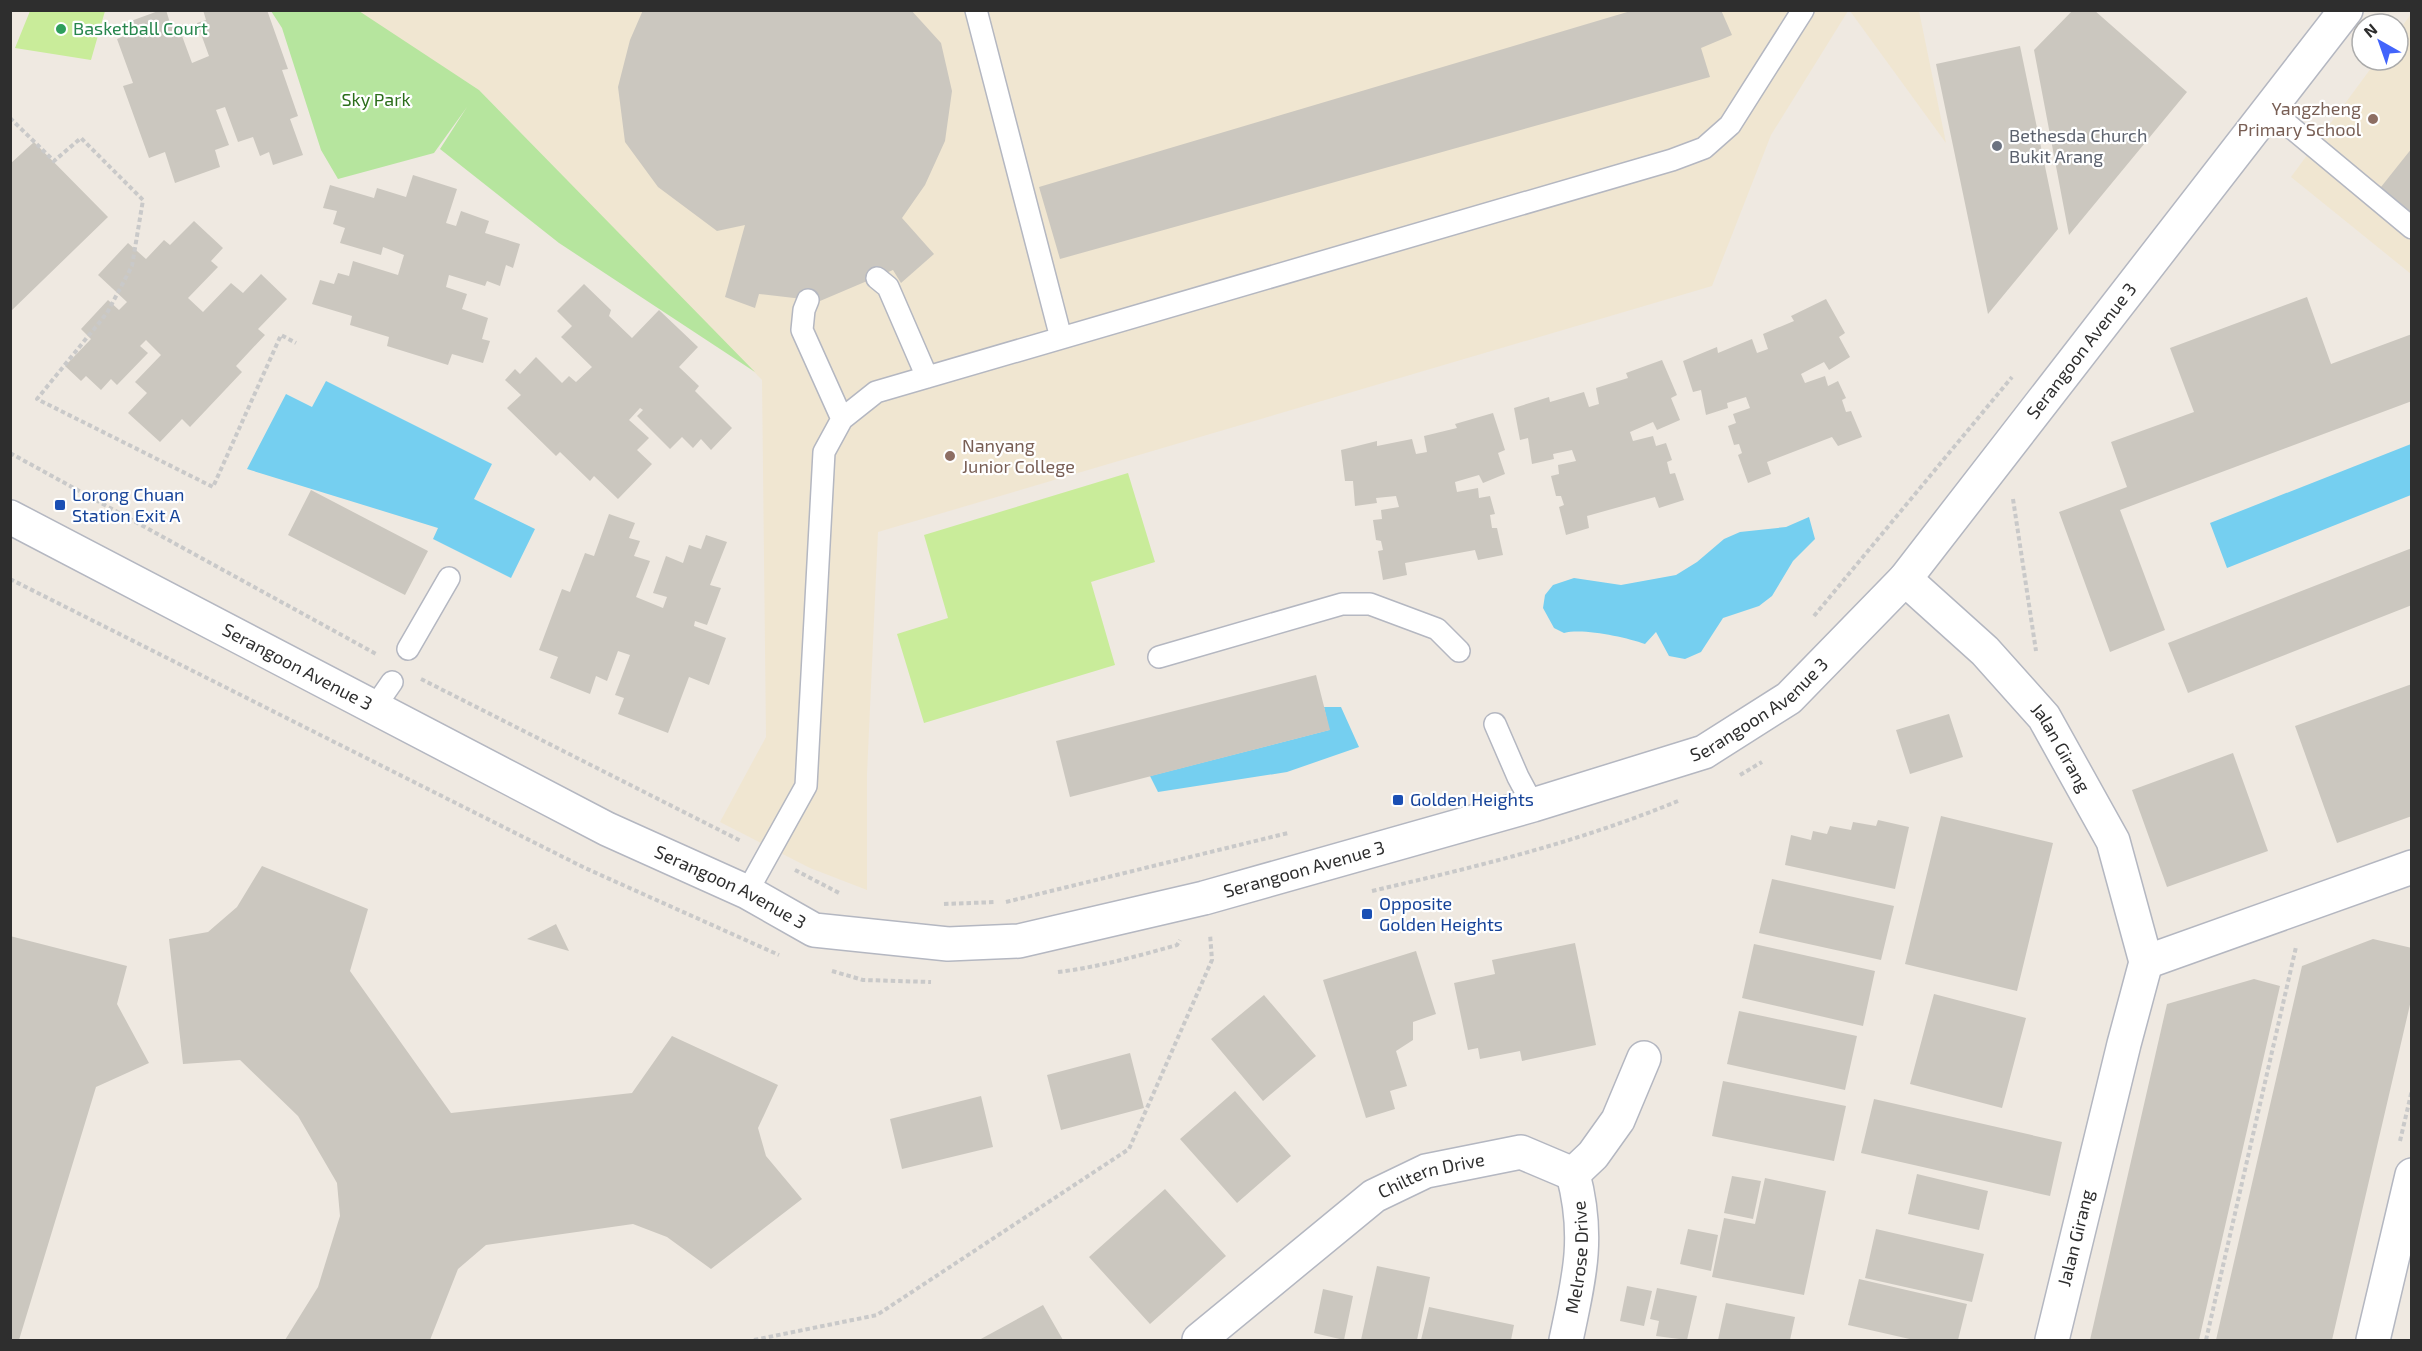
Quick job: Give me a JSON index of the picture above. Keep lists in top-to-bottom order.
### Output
{
  "streets": {
    "street": [
      "Serangoon Avenue 3",
      "Jalan Girang",
      "Chiltern Drive",
      "Melrose Drive"
    ]
  },
  "crossings": [
    ["Serangoon Avenue 3", "Jalan Girang"],
    ["Chiltern Drive", "Melrose Drive"]
  ],
  "parks": ["Sky Park"],
  "places": {
    "other": [
      "Basketball Court",
      "Yangzheng Primary School",
      "Bethesda Church Bukit Arang",
      "Nanyang Junior College"
    ],
    "transit": ["Lorong Chuan Station Exit A", "Golden Heights", "Opposite Golden Heights"]
  },
  "north": "top left"
}
